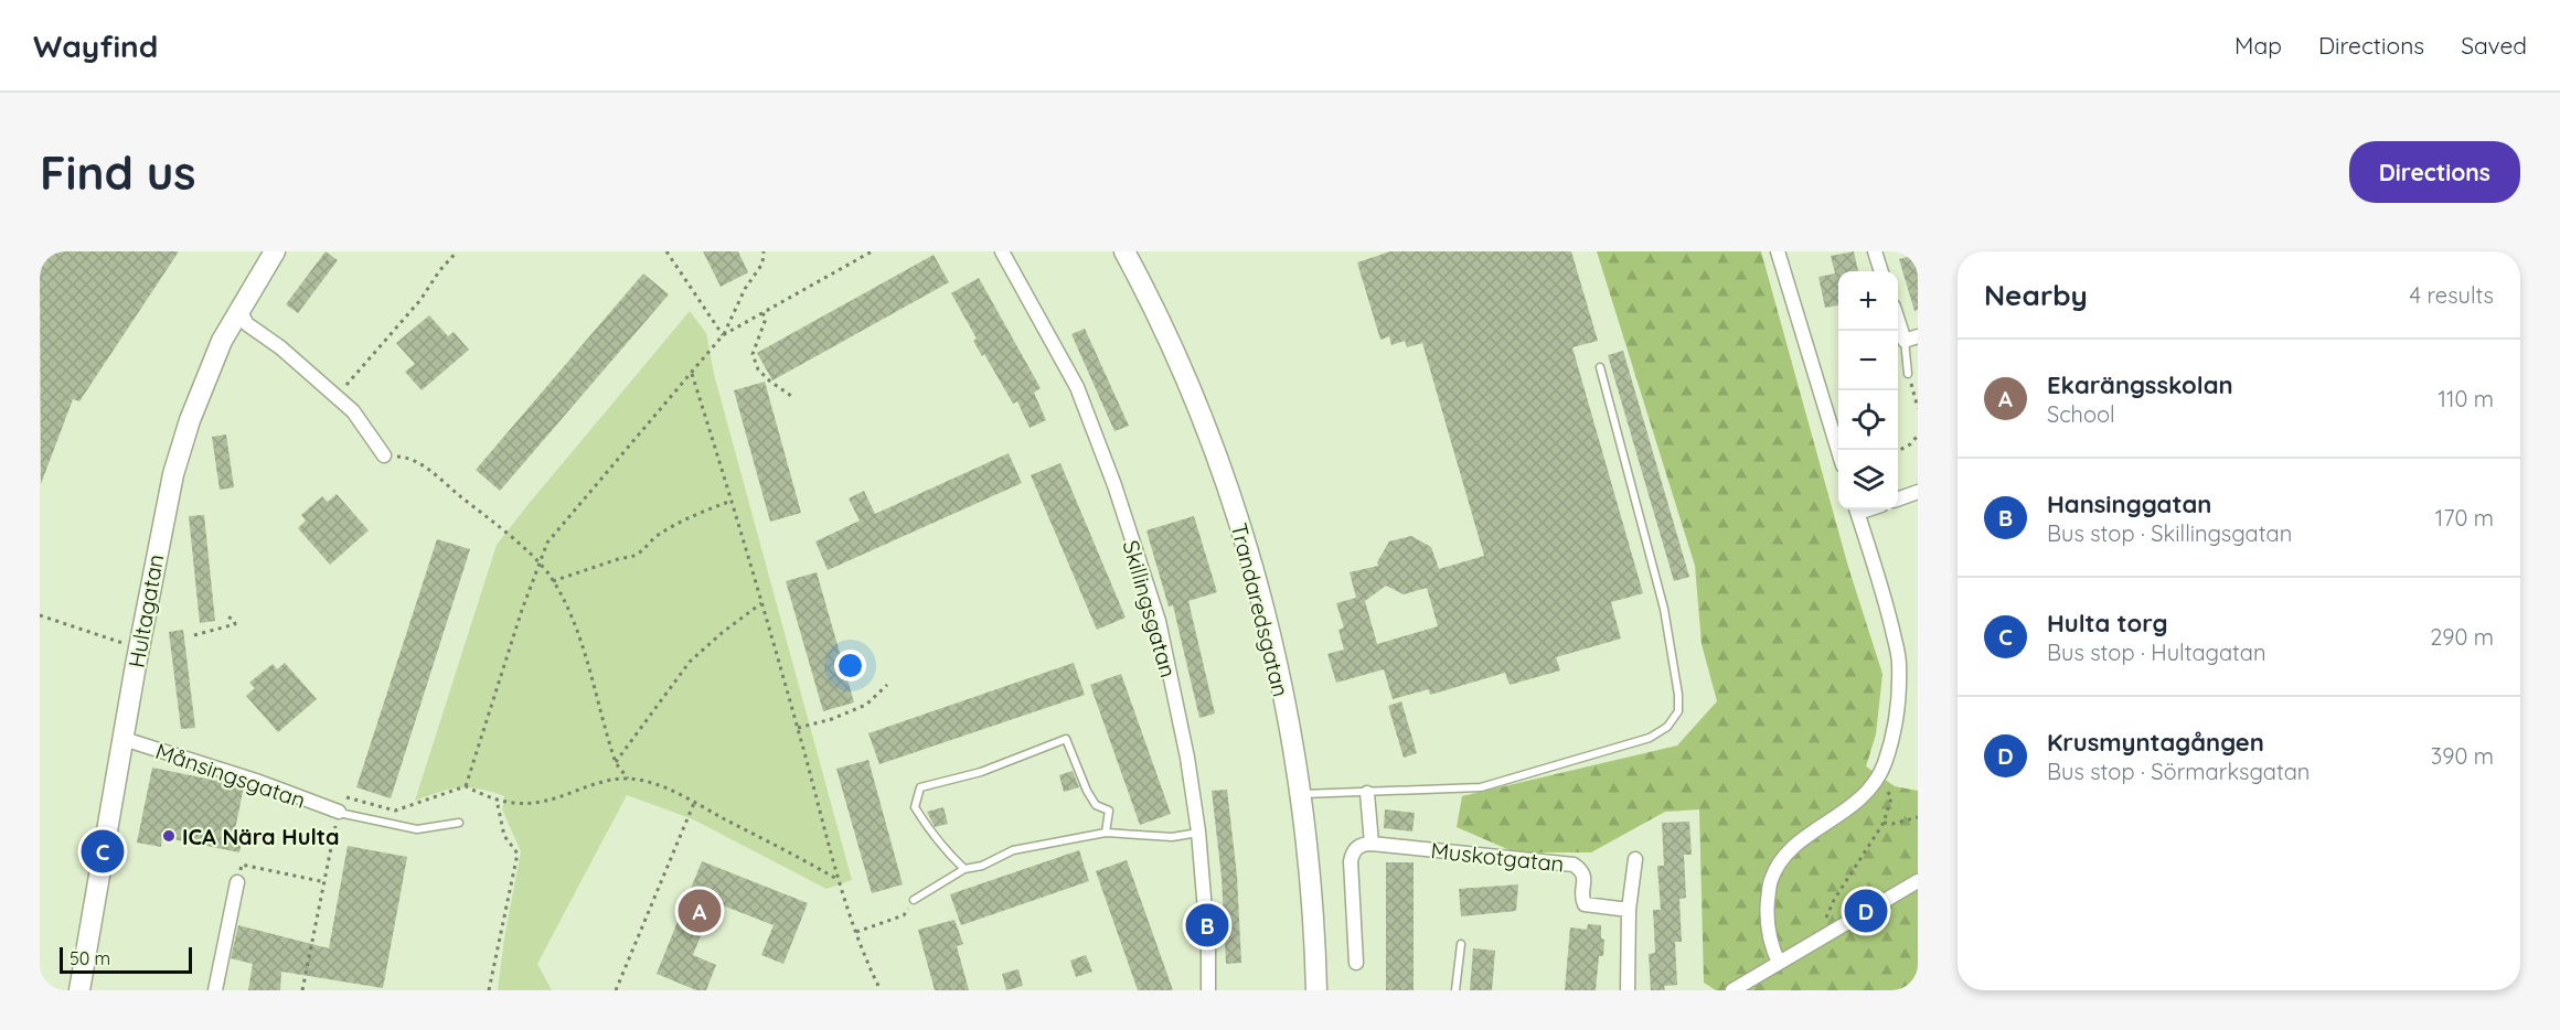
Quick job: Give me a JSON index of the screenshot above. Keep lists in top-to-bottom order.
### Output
{
  "streets": {
    "street": [
      "Skillingsgatan",
      "Trandaredsgatan",
      "Hultagatan",
      "Månsingsgatan",
      "Muskotgatan"
    ]
  },
  "crossings": [
    ["Hultagatan", "Månsingsgatan"]
  ],
  "places": ["ICA Nära Hulta"],
  "scale_bar": "50 m",
  "page": {
    "header": "Wayfind",
    "nav": ["Map", "Directions", "Saved"],
    "buttons": "Directions",
    "title": "Find us",
    "heading": ["Nearby", "4 results"],
    "map_buttons": ["+", "−"],
    "list": [
      {
        "mark": "A",
        "name": "Ekarängsskolan",
        "note": "School",
        "value": "110 m"
      },
      {
        "mark": "B",
        "name": "Hansinggatan",
        "note": "Bus stop · Skillingsgatan",
        "value": "170 m"
      },
      {
        "mark": "C",
        "name": "Hulta torg",
        "note": "Bus stop · Hultagatan",
        "value": "290 m"
      },
      {
        "mark": "D",
        "name": "Krusmyntagången",
        "note": "Bus stop · Sörmarksgatan",
        "value": "390 m"
      }
    ],
    "pins": [
      "C",
      "A",
      "D",
      "B"
    ],
    "scale": "50 m"
  }
}
